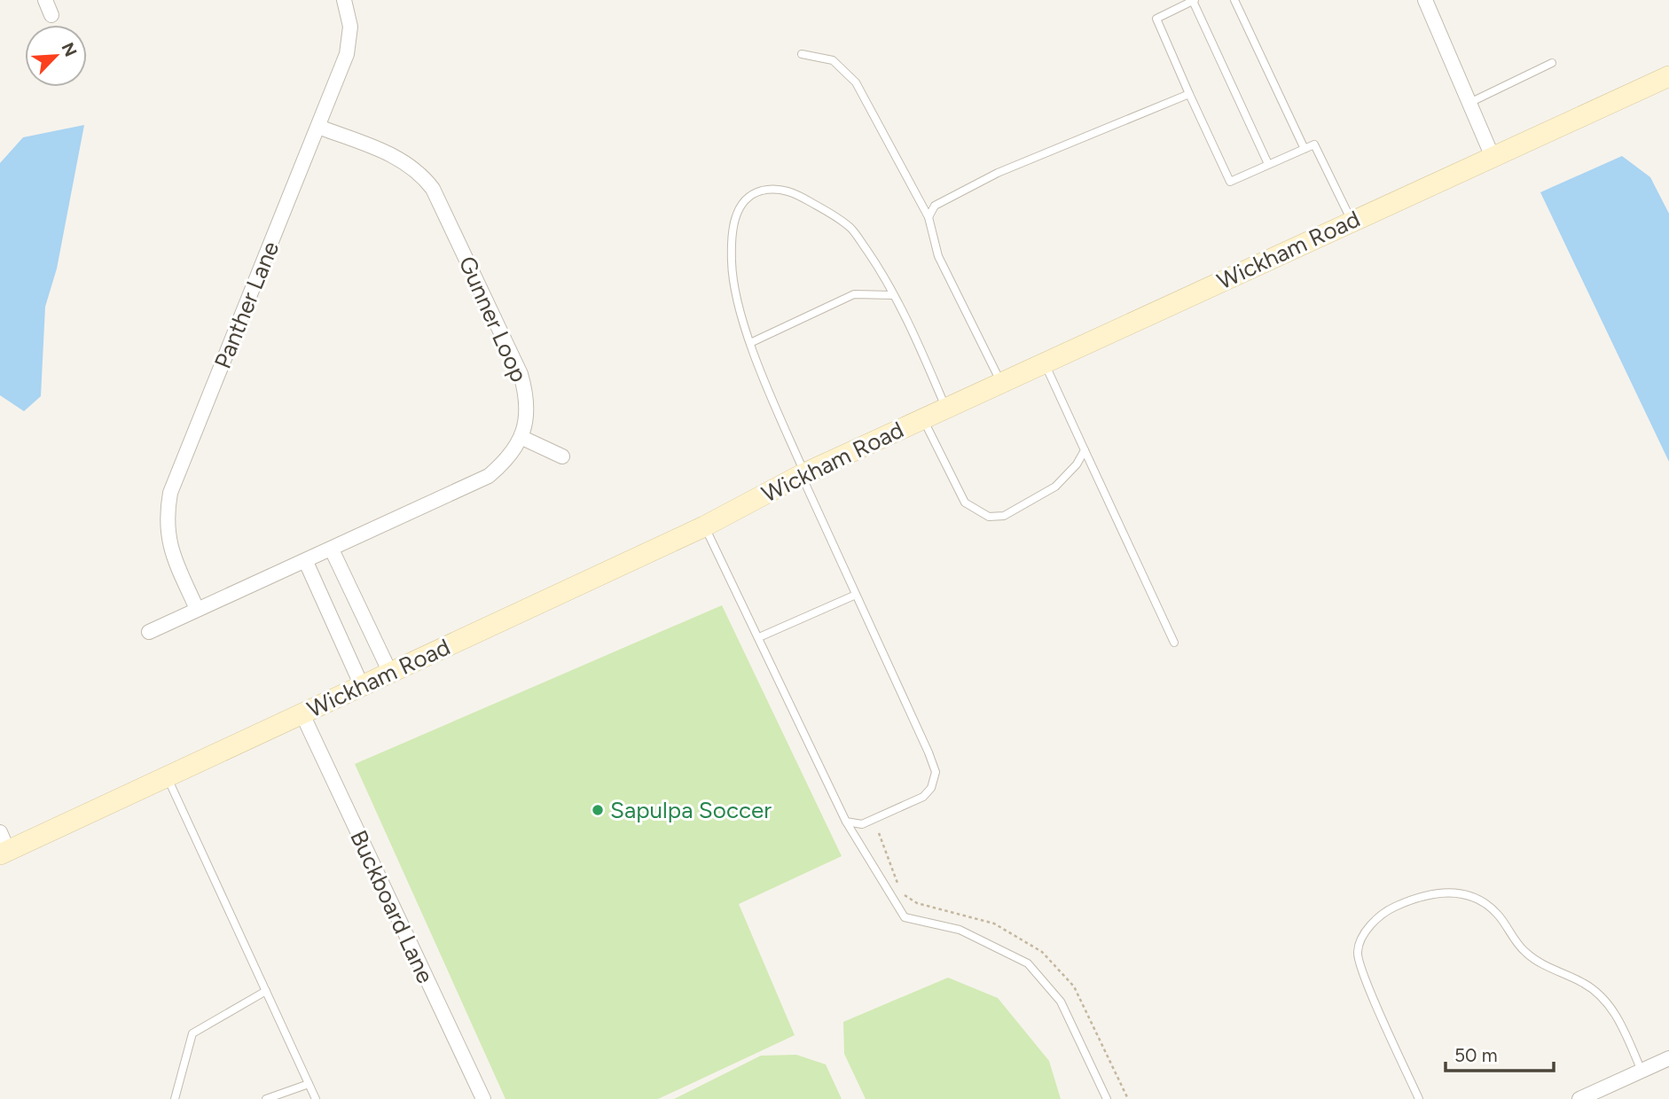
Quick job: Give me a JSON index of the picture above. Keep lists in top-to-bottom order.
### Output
{
  "streets": {
    "street": [
      "Wickham Road",
      "Panther Lane",
      "Gunner Loop",
      "Buckboard Lane"
    ]
  },
  "crossings": [
    ["Wickham Road", "Buckboard Lane"],
    ["Panther Lane", "Gunner Loop"]
  ],
  "places": ["Sapulpa Soccer"],
  "scale_bar": "50 m",
  "north": "top right"
}
